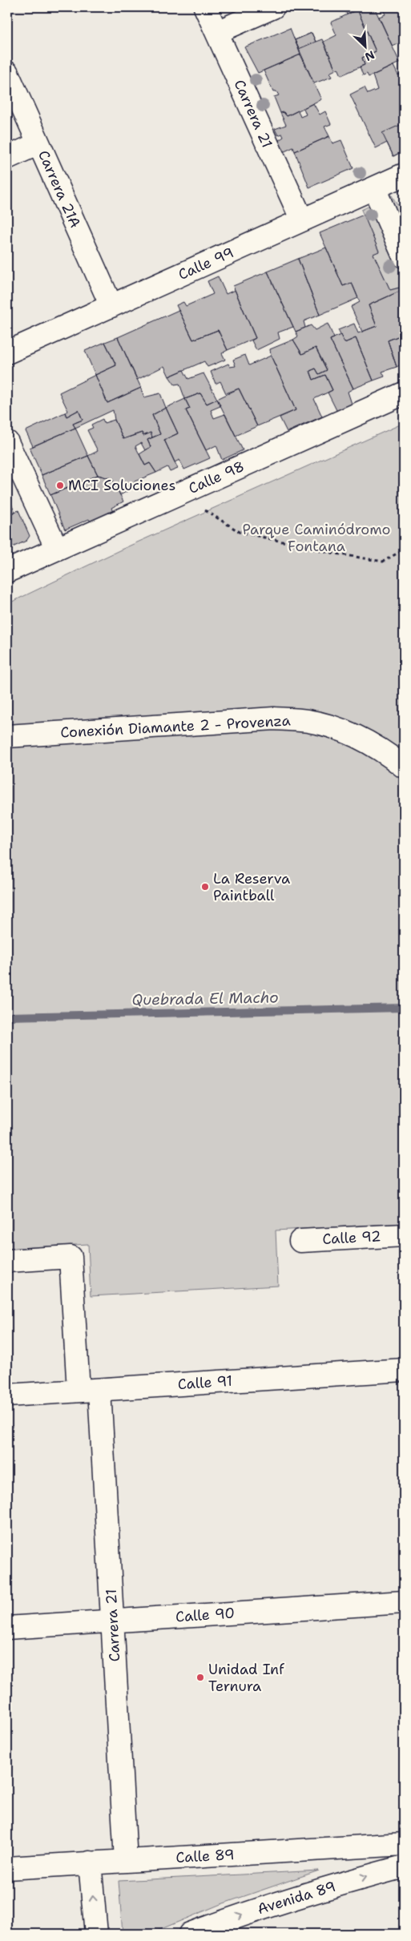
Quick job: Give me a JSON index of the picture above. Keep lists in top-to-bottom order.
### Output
{
  "streets": {
    "street": [
      "Carrera 21",
      "Carrera 21A",
      "Calle 99",
      "Calle 98",
      "Conexión Diamante 2 - Provenza",
      "Calle 92",
      "Calle 91",
      "Calle 90",
      "Calle 89",
      "Avenida 89"
    ]
  },
  "crossings": [
    ["Carrera 21", "Calle 99"],
    ["Carrera 21", "Calle 91"],
    ["Carrera 21", "Calle 90"],
    ["Carrera 21", "Calle 89"],
    ["Carrera 21A", "Calle 99"]
  ],
  "one_way": ["Avenida 89"],
  "water": ["Quebrada El Macho"],
  "parks": ["Parque Caminódromo Fontana"],
  "places": ["MCI Soluciones", "La Reserva Paintball", "Unidad Inf Ternura"],
  "north": "bottom right"
}
